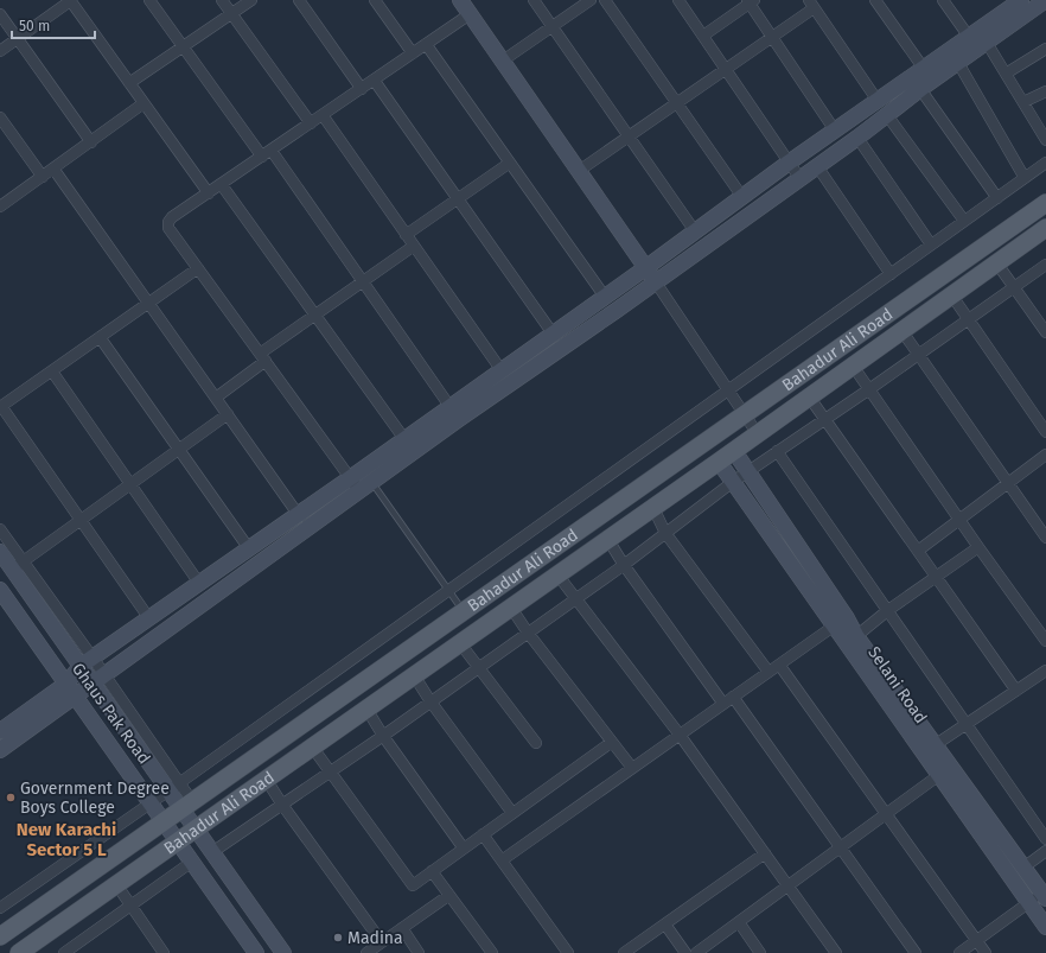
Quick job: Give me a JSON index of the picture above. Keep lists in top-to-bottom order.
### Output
{
  "streets": {
    "main road": ["Bahadur Ali Road"],
    "street": ["Selani Road", "Ghaus Pak Road"]
  },
  "crossings": [
    ["Bahadur Ali Road", "Selani Road"],
    ["Bahadur Ali Road", "Ghaus Pak Road"]
  ],
  "districts": ["New Karachi Sector 5 L"],
  "places": ["Government Degree Boys College", "Madina"],
  "scale_bar": "50 m"
}
